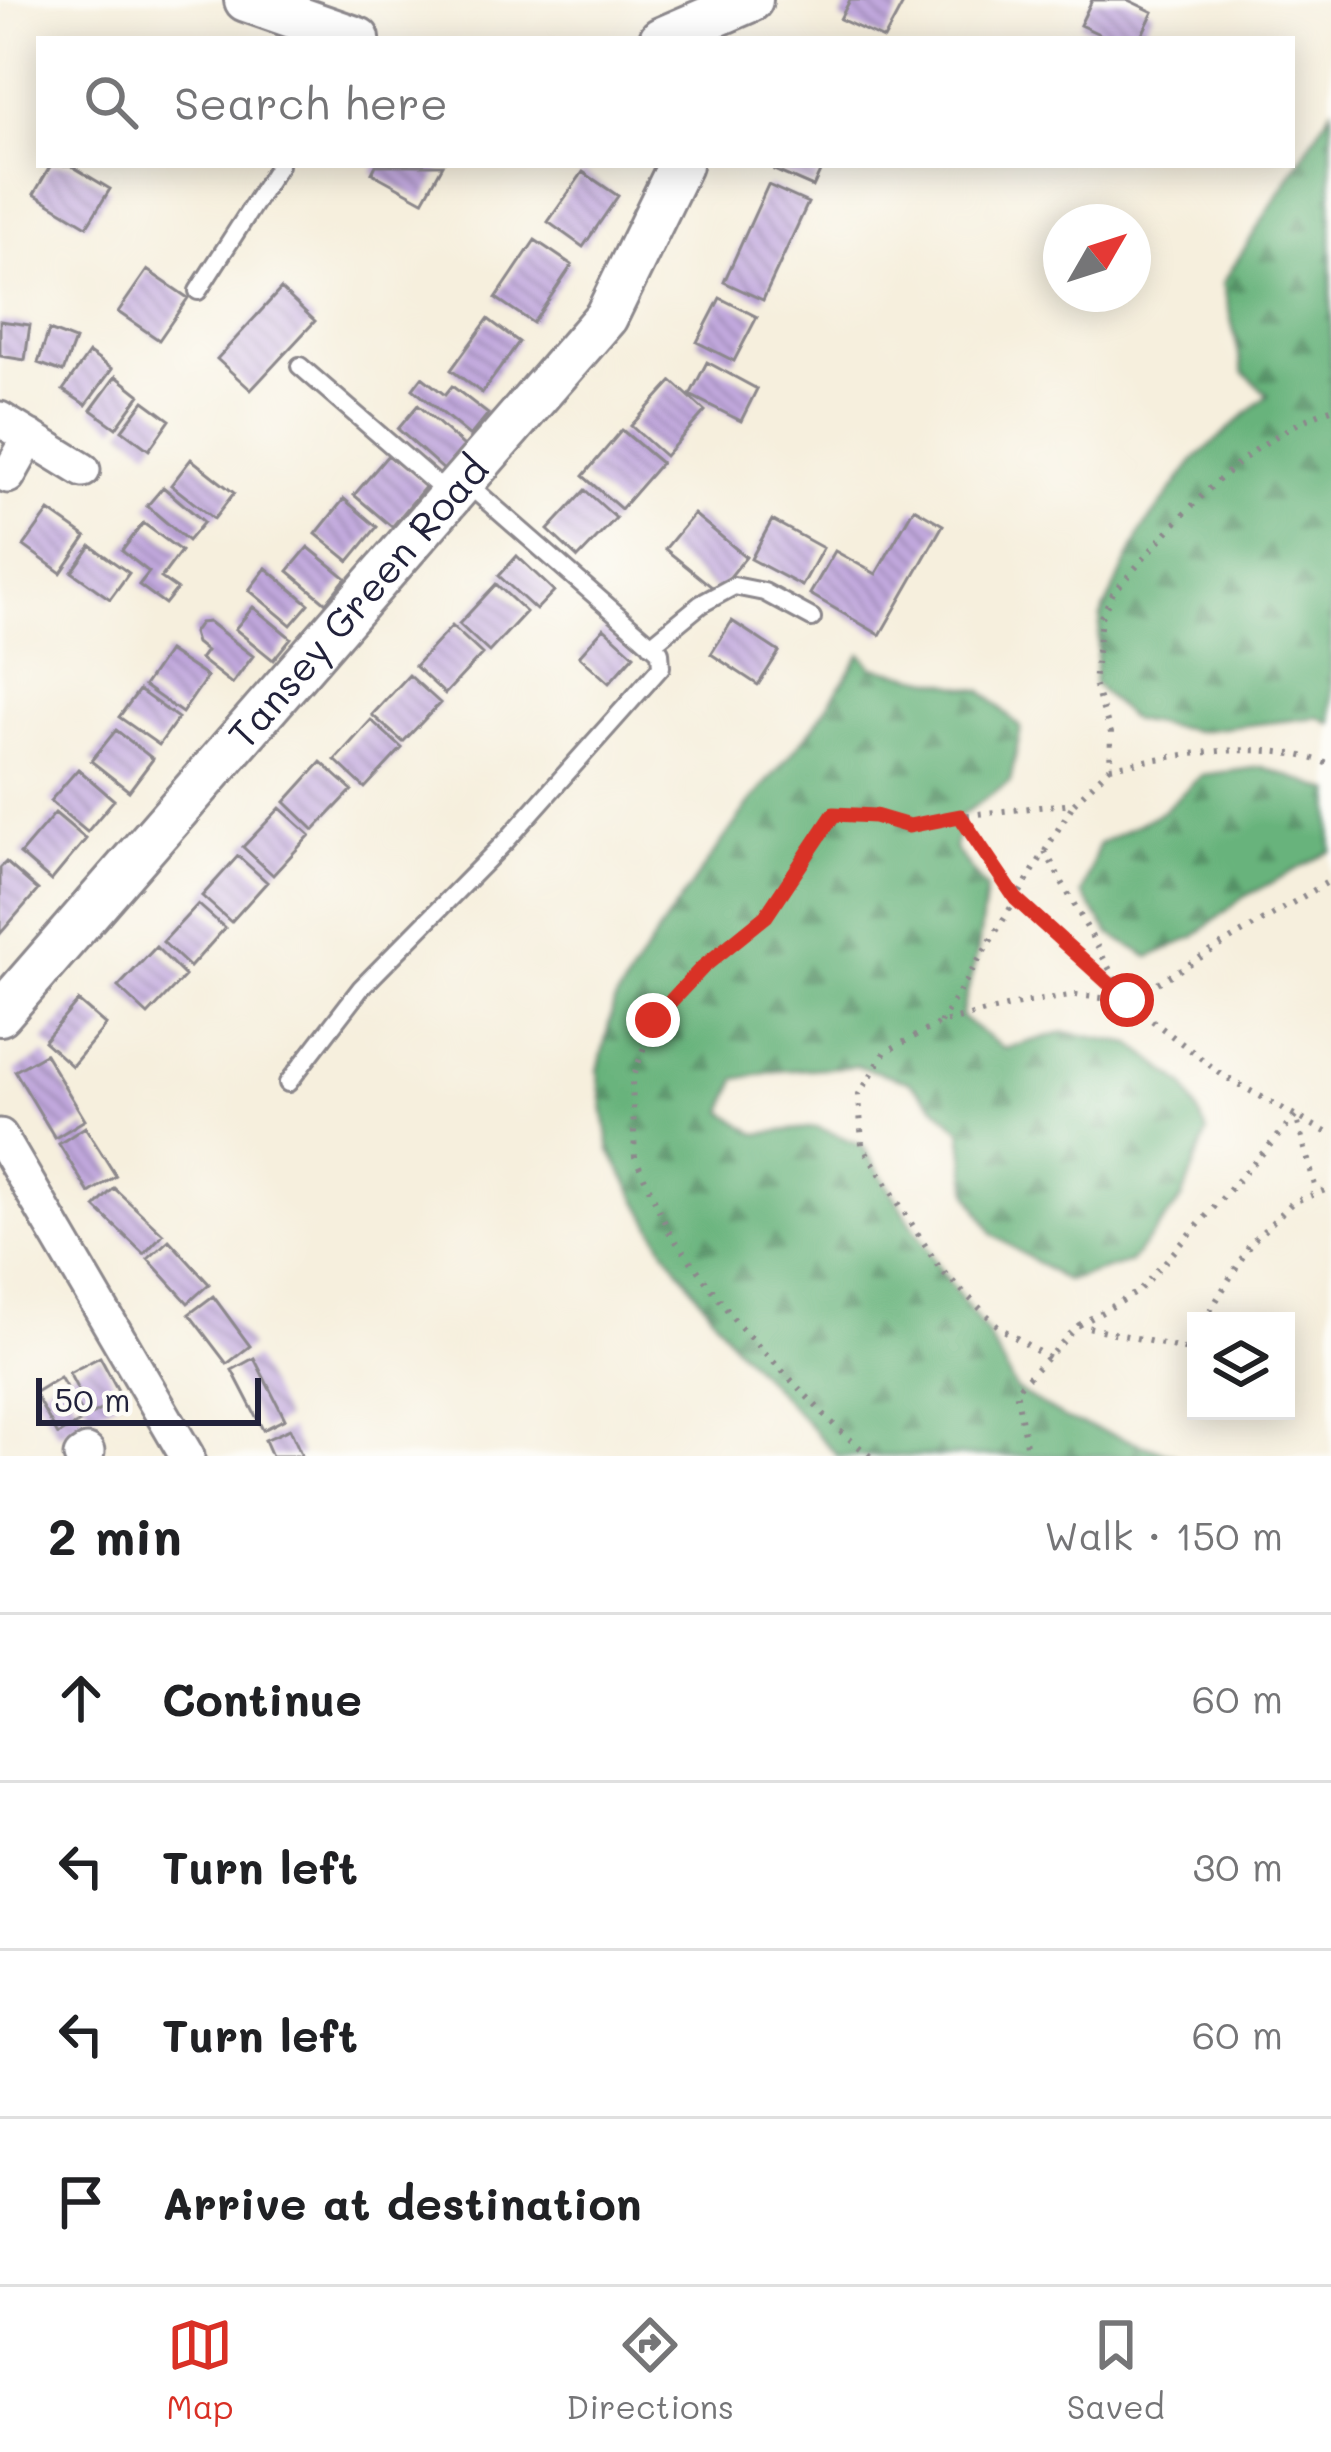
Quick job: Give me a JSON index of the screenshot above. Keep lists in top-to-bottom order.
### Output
{
  "streets": {
    "street": ["Tansey Green Road"]
  },
  "scale_bar": "50 m",
  "north": "top right",
  "page": {
    "search": "Search here",
    "scale": "50 m",
    "heading": ["2 min", "Walk · 150 m"],
    "list": [
      ["Continue", "60 m"],
      ["Turn left", "30 m"],
      ["Turn left", "60 m"],
      "Arrive at destination"
    ],
    "nav": ["Map", "Directions", "Saved"]
  }
}
